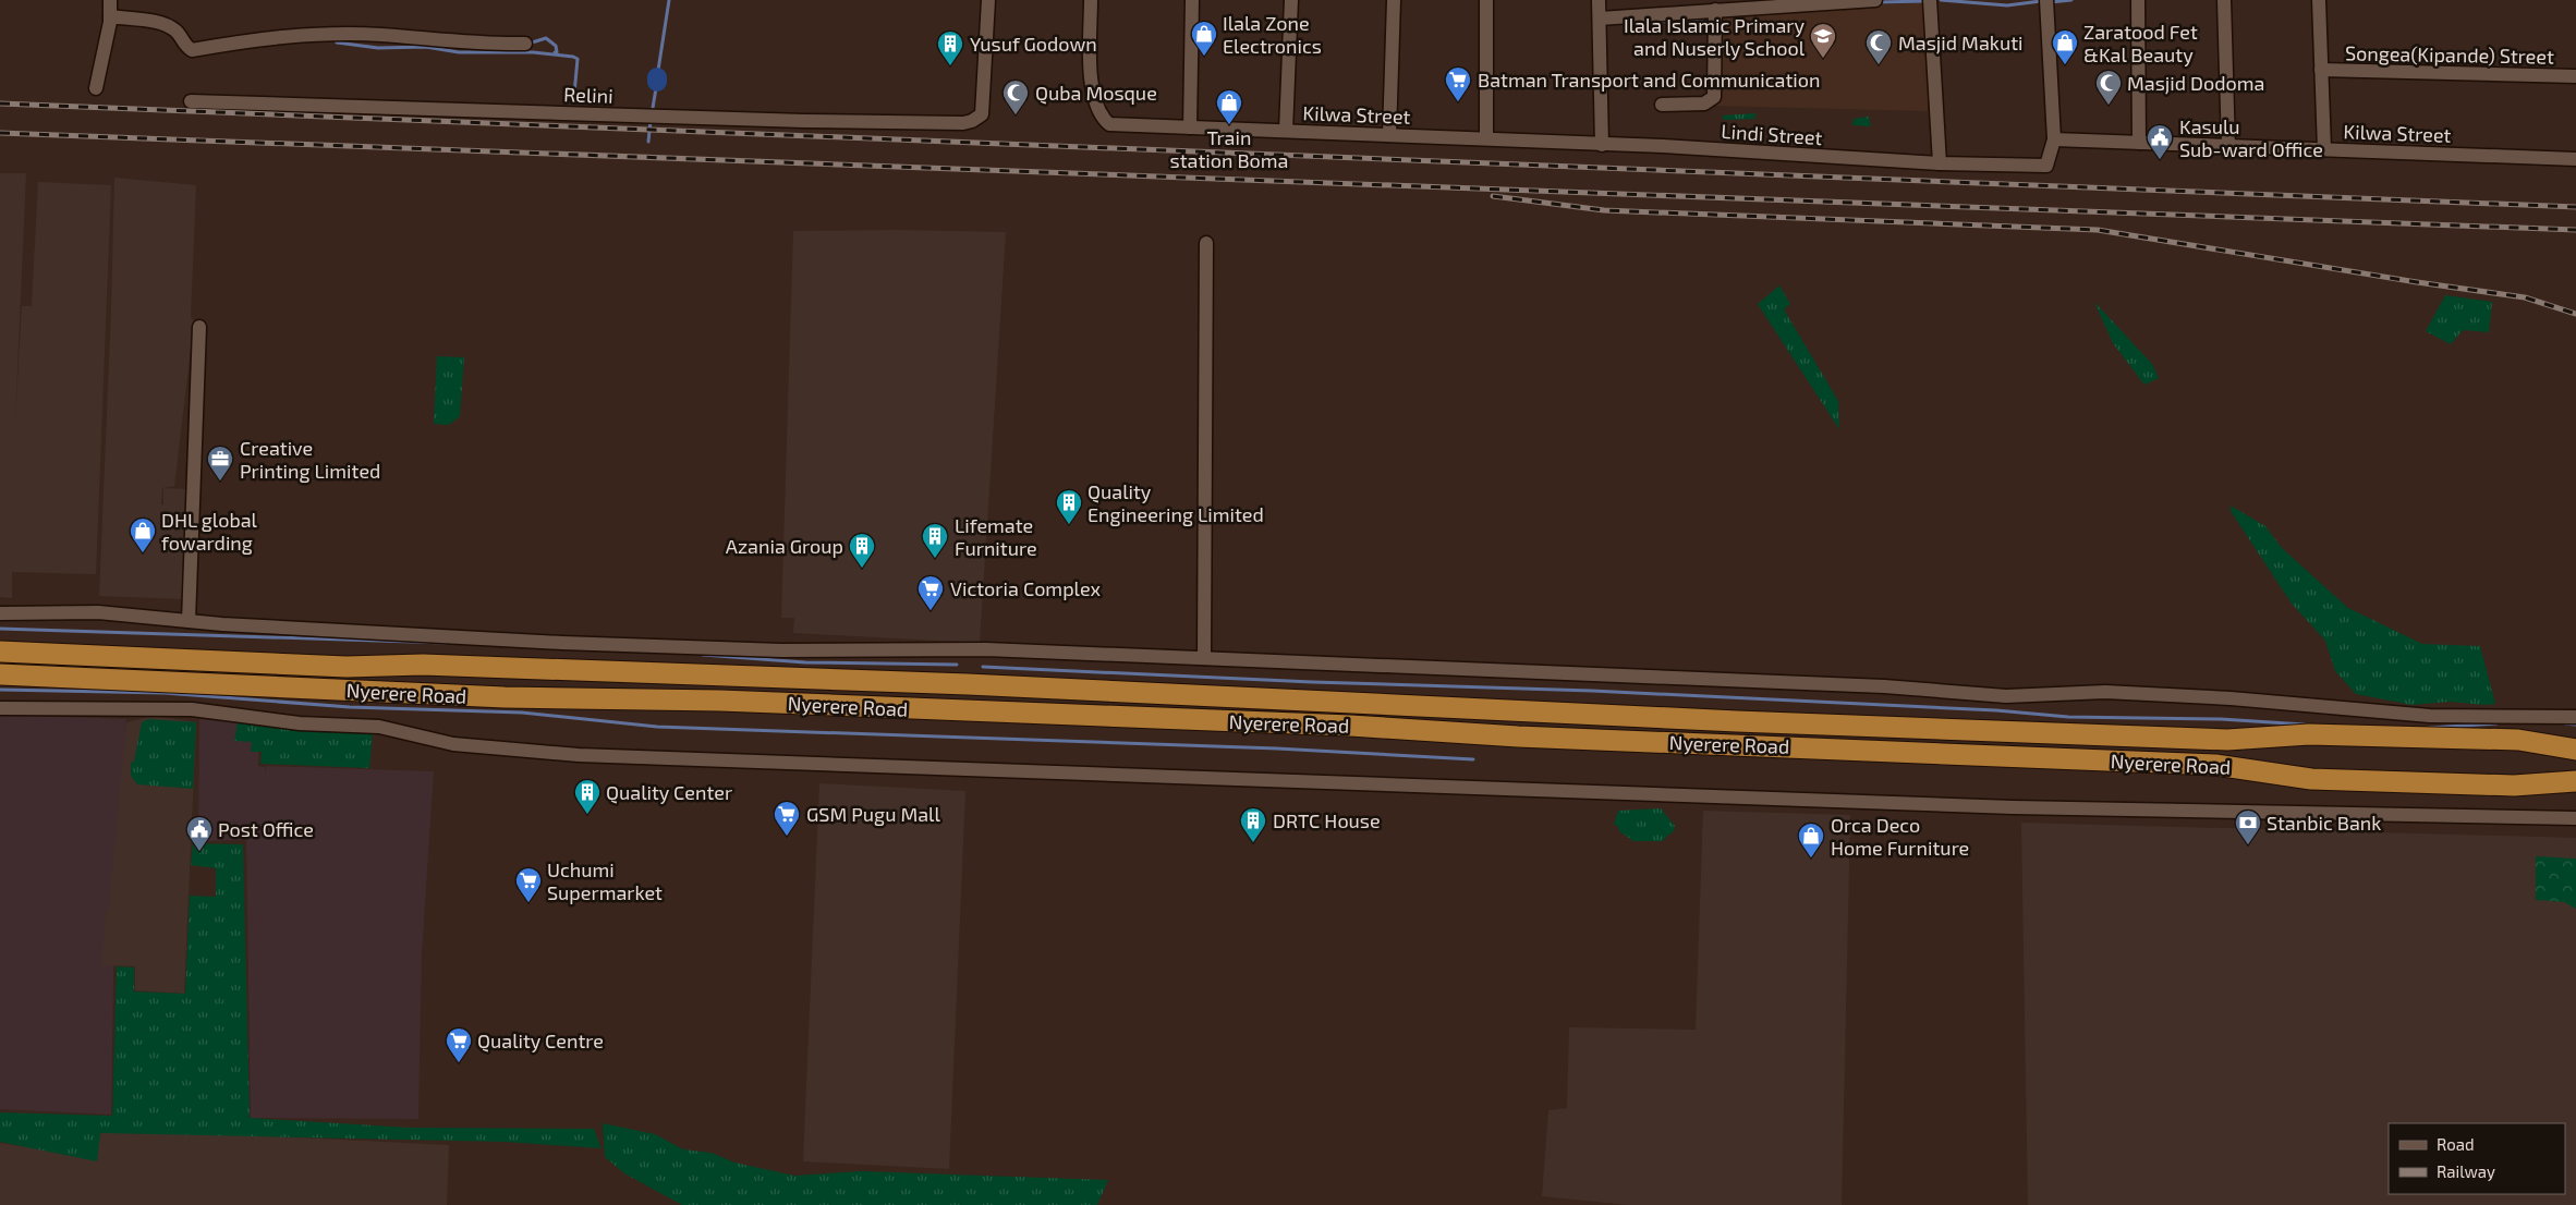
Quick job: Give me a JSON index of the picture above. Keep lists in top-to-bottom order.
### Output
{
  "streets": {
    "highway": ["Nyerere Road"],
    "street": [
      "Songea(Kipande) Street",
      "Relini",
      "Kilwa Street",
      "Lindi Street"
    ]
  },
  "crossings": [
    ["Kilwa Street", "Lindi Street"]
  ],
  "places": {
    "shop": [
      "Ilala Zone Electronics",
      "Zaratood Fet &Kal Beauty",
      "Train station Boma",
      "DHL global fowarding",
      "Orca Deco Home Furniture"
    ],
    "school or university": ["Ilala Islamic Primary and Nuserly School"],
    "mosque": ["Masjid Makuti", "Masjid Dodoma", "Quba Mosque"],
    "building": [
      "Yusuf Godown",
      "Quality Engineering Limited",
      "Lifemate Furniture",
      "Azania Group",
      "Quality Center",
      "DRTC House"
    ],
    "supermarket": [
      "Batman Transport and Communication",
      "Victoria Complex",
      "GSM Pugu Mall",
      "Uchumi Supermarket",
      "Quality Centre"
    ],
    "public building": ["Kasulu Sub-ward Office", "Post Office"],
    "office": ["Creative Printing Limited"],
    "bank": ["Stanbic Bank"]
  },
  "legend": ["Road", "Railway"]
}
